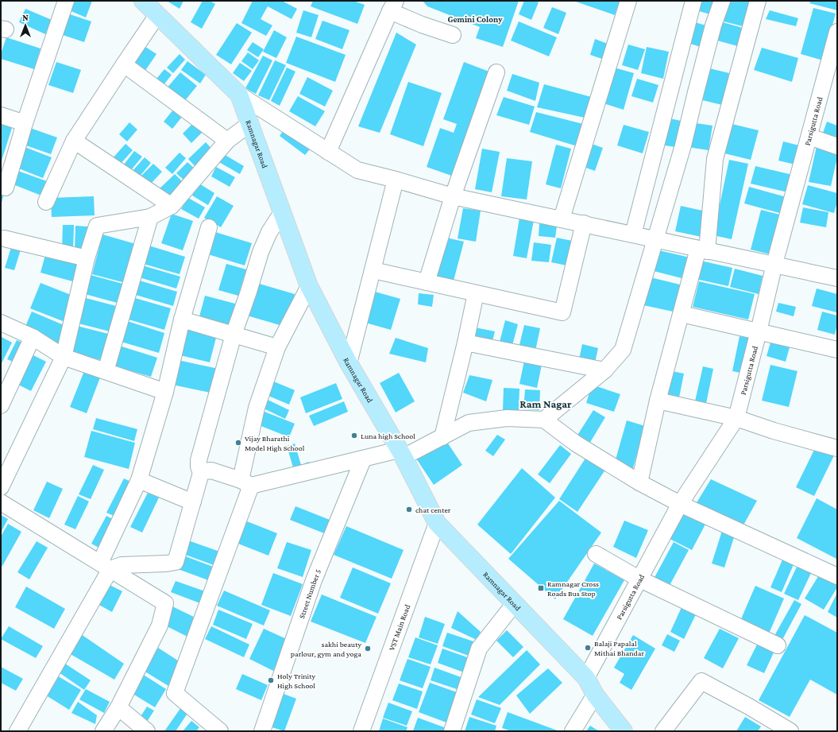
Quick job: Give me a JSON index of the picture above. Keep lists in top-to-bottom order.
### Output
{
  "streets": {
    "main road": ["Ramnagar Road"],
    "street": ["Parsigutta Road", "Street Number 5", "VST Main Road"]
  },
  "crossings": [
    ["Parsigutta Road", "Ramnagar Road"],
    ["Ramnagar Road", "VST Main Road"]
  ],
  "districts": ["Gemini Colony", "Ram Nagar"],
  "places": {
    "other": [
      "Luna high School",
      "Vijay Bharathi Model High School",
      "chat center",
      "Balaji Papalal Mithai Bhandar",
      "sakhi beauty parlour, gym and yoga",
      "Holy Trinity High School"
    ],
    "transit": ["Ramnagar Cross Roads Bus Stop"]
  },
  "north": "top"
}
